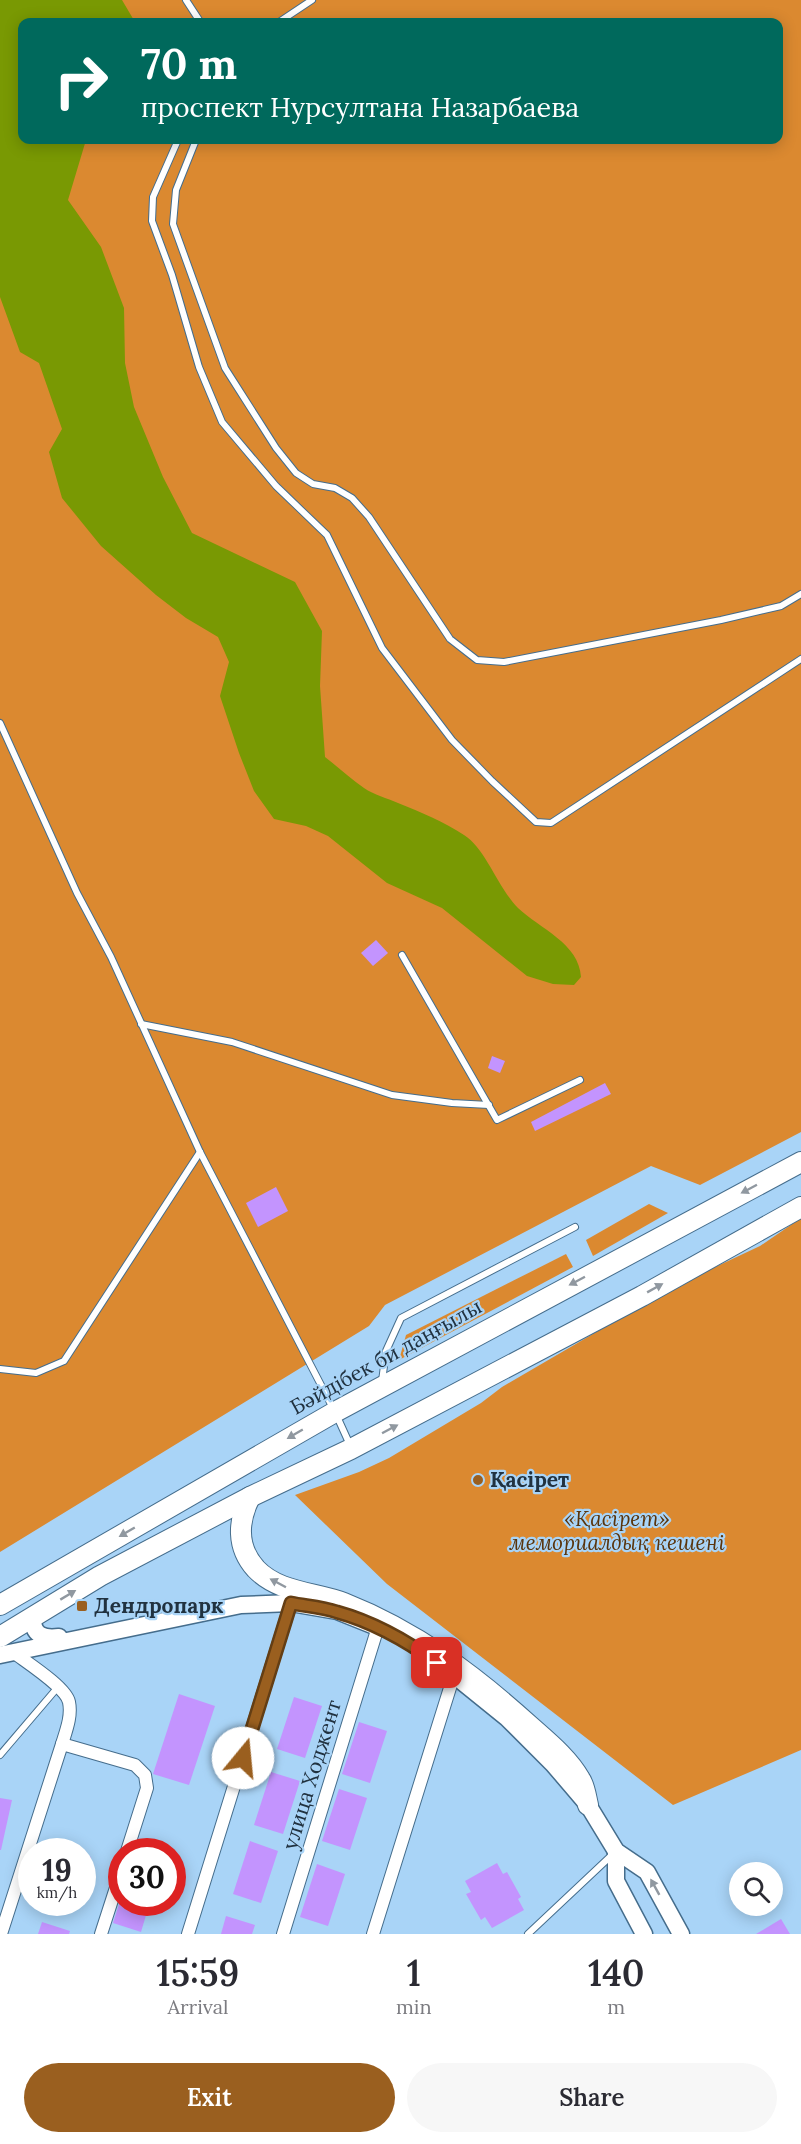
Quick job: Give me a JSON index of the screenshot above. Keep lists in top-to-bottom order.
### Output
{
  "streets": {
    "main road": ["Бәйдібек би даңғылы"],
    "street": ["улица Ходжент"]
  },
  "parks": ["«Қасірет» мемориалдық кешені"],
  "places": {
    "other": ["Қасірет"],
    "transit": ["Дендропарк"]
  },
  "page": {
    "turn": ["70 m", "проспект Нурсултана Назарбаева"],
    "speed": "19 km/h",
    "limit": "30",
    "eta": [
      "15:59",
      "Arrival",
      "1",
      "min",
      "140",
      "m"
    ],
    "buttons": ["Exit", "Share"]
  }
}
